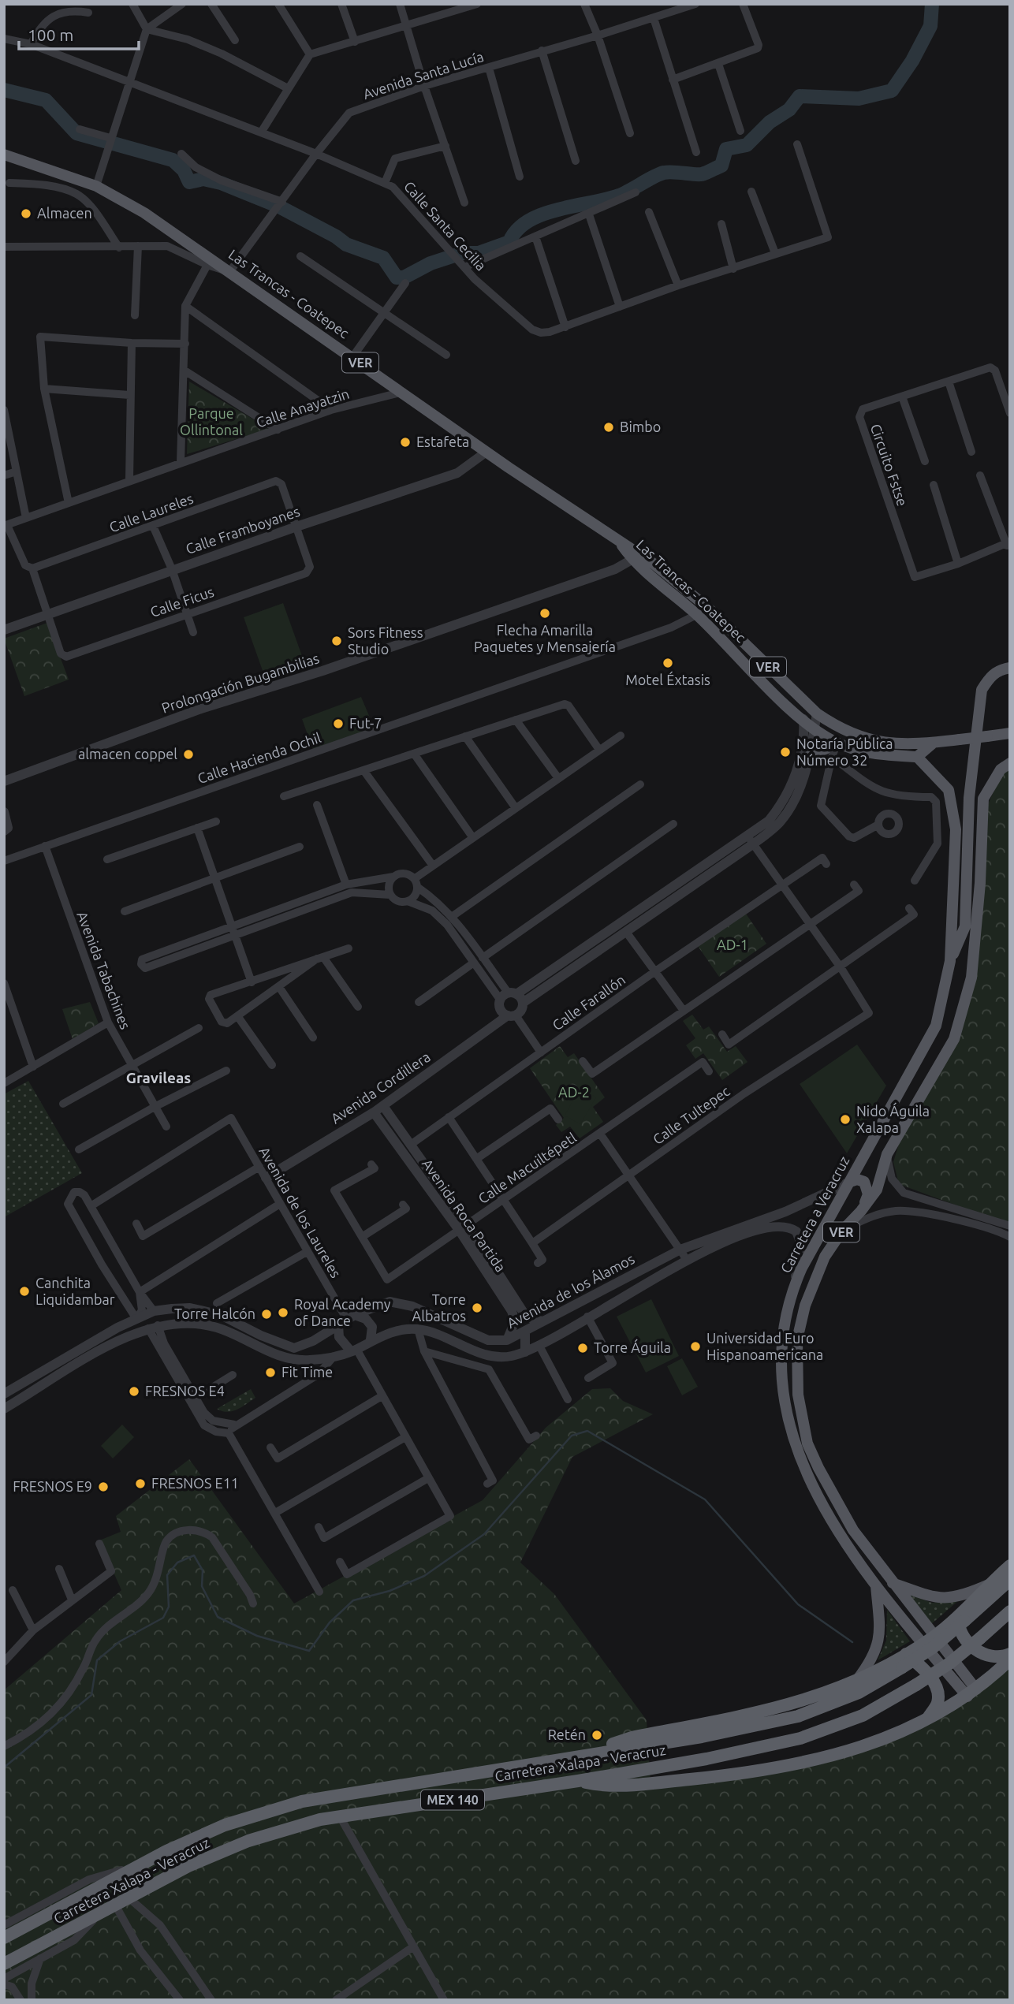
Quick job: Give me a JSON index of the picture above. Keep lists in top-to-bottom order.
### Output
{
  "streets": {
    "highway": ["Carretera Xalapa - Veracruz", "MEX 140"],
    "main road": ["Las Trancas - Coatepec", "VER", "Carretera a Veracruz"],
    "street": [
      "Avenida Santa Lucía",
      "Calle Santa Cecilia",
      "Calle Anayatzin",
      "Circuito Fstse",
      "Calle Laureles",
      "Calle Framboyanes",
      "Calle Ficus",
      "Prolongación Bugambilias",
      "Calle Hacienda Ochil",
      "Avenida Tabachines",
      "Calle Farallón",
      "Avenida Cordillera",
      "Calle Tultepec",
      "Calle Macuiltépetl",
      "Avenida de los Laureles",
      "Avenida Roca Partida",
      "Avenida de los Álamos"
    ]
  },
  "crossings": [
    ["Avenida Santa Lucía", "Calle Santa Cecilia"],
    ["Avenida Santa Lucía", "Las Trancas - Coatepec"],
    ["Las Trancas - Coatepec", "Calle Anayatzin"],
    ["Las Trancas - Coatepec", "Calle Framboyanes"],
    ["Las Trancas - Coatepec", "Prolongación Bugambilias"],
    ["Las Trancas - Coatepec", "Calle Hacienda Ochil"],
    ["Las Trancas - Coatepec", "Carretera a Veracruz"],
    ["Calle Laureles", "Calle Framboyanes"],
    ["Calle Laureles", "Calle Ficus"],
    ["Calle Framboyanes", "Calle Ficus"],
    ["Calle Hacienda Ochil", "Avenida Tabachines"],
    ["Calle Farallón", "Avenida Roca Partida"],
    ["Avenida Cordillera", "Avenida de los Laureles"],
    ["Avenida Cordillera", "Avenida Roca Partida"],
    ["Calle Macuiltépetl", "Avenida Roca Partida"],
    ["Avenida de los Laureles", "Avenida de los Álamos"],
    ["Carretera a Veracruz", "Avenida de los Álamos"],
    ["Avenida Roca Partida", "Avenida de los Álamos"],
    ["Carretera Xalapa - Veracruz", "MEX 140"]
  ],
  "districts": ["Gravileas"],
  "parks": ["Parque Ollintonal", "AD-1", "AD-2"],
  "places": [
    "Almacen",
    "Bimbo",
    "Estafeta",
    "Flecha Amarilla Paquetes y Mensajería",
    "Sors Fitness Studio",
    "Motel Éxtasis",
    "Fut-7",
    "Notaría Pública Número 32",
    "almacen coppel",
    "Nido Águila Xalapa",
    "Canchita Liquidambar",
    "Torre Albatros",
    "Royal Academy of Dance",
    "Torre Halcón",
    "Universidad Euro Hispanoamericana",
    "Torre Águila",
    "Fit Time",
    "FRESNOS E4",
    "FRESNOS E11",
    "FRESNOS E9",
    "Retén"
  ],
  "scale_bar": "100 m"
}
